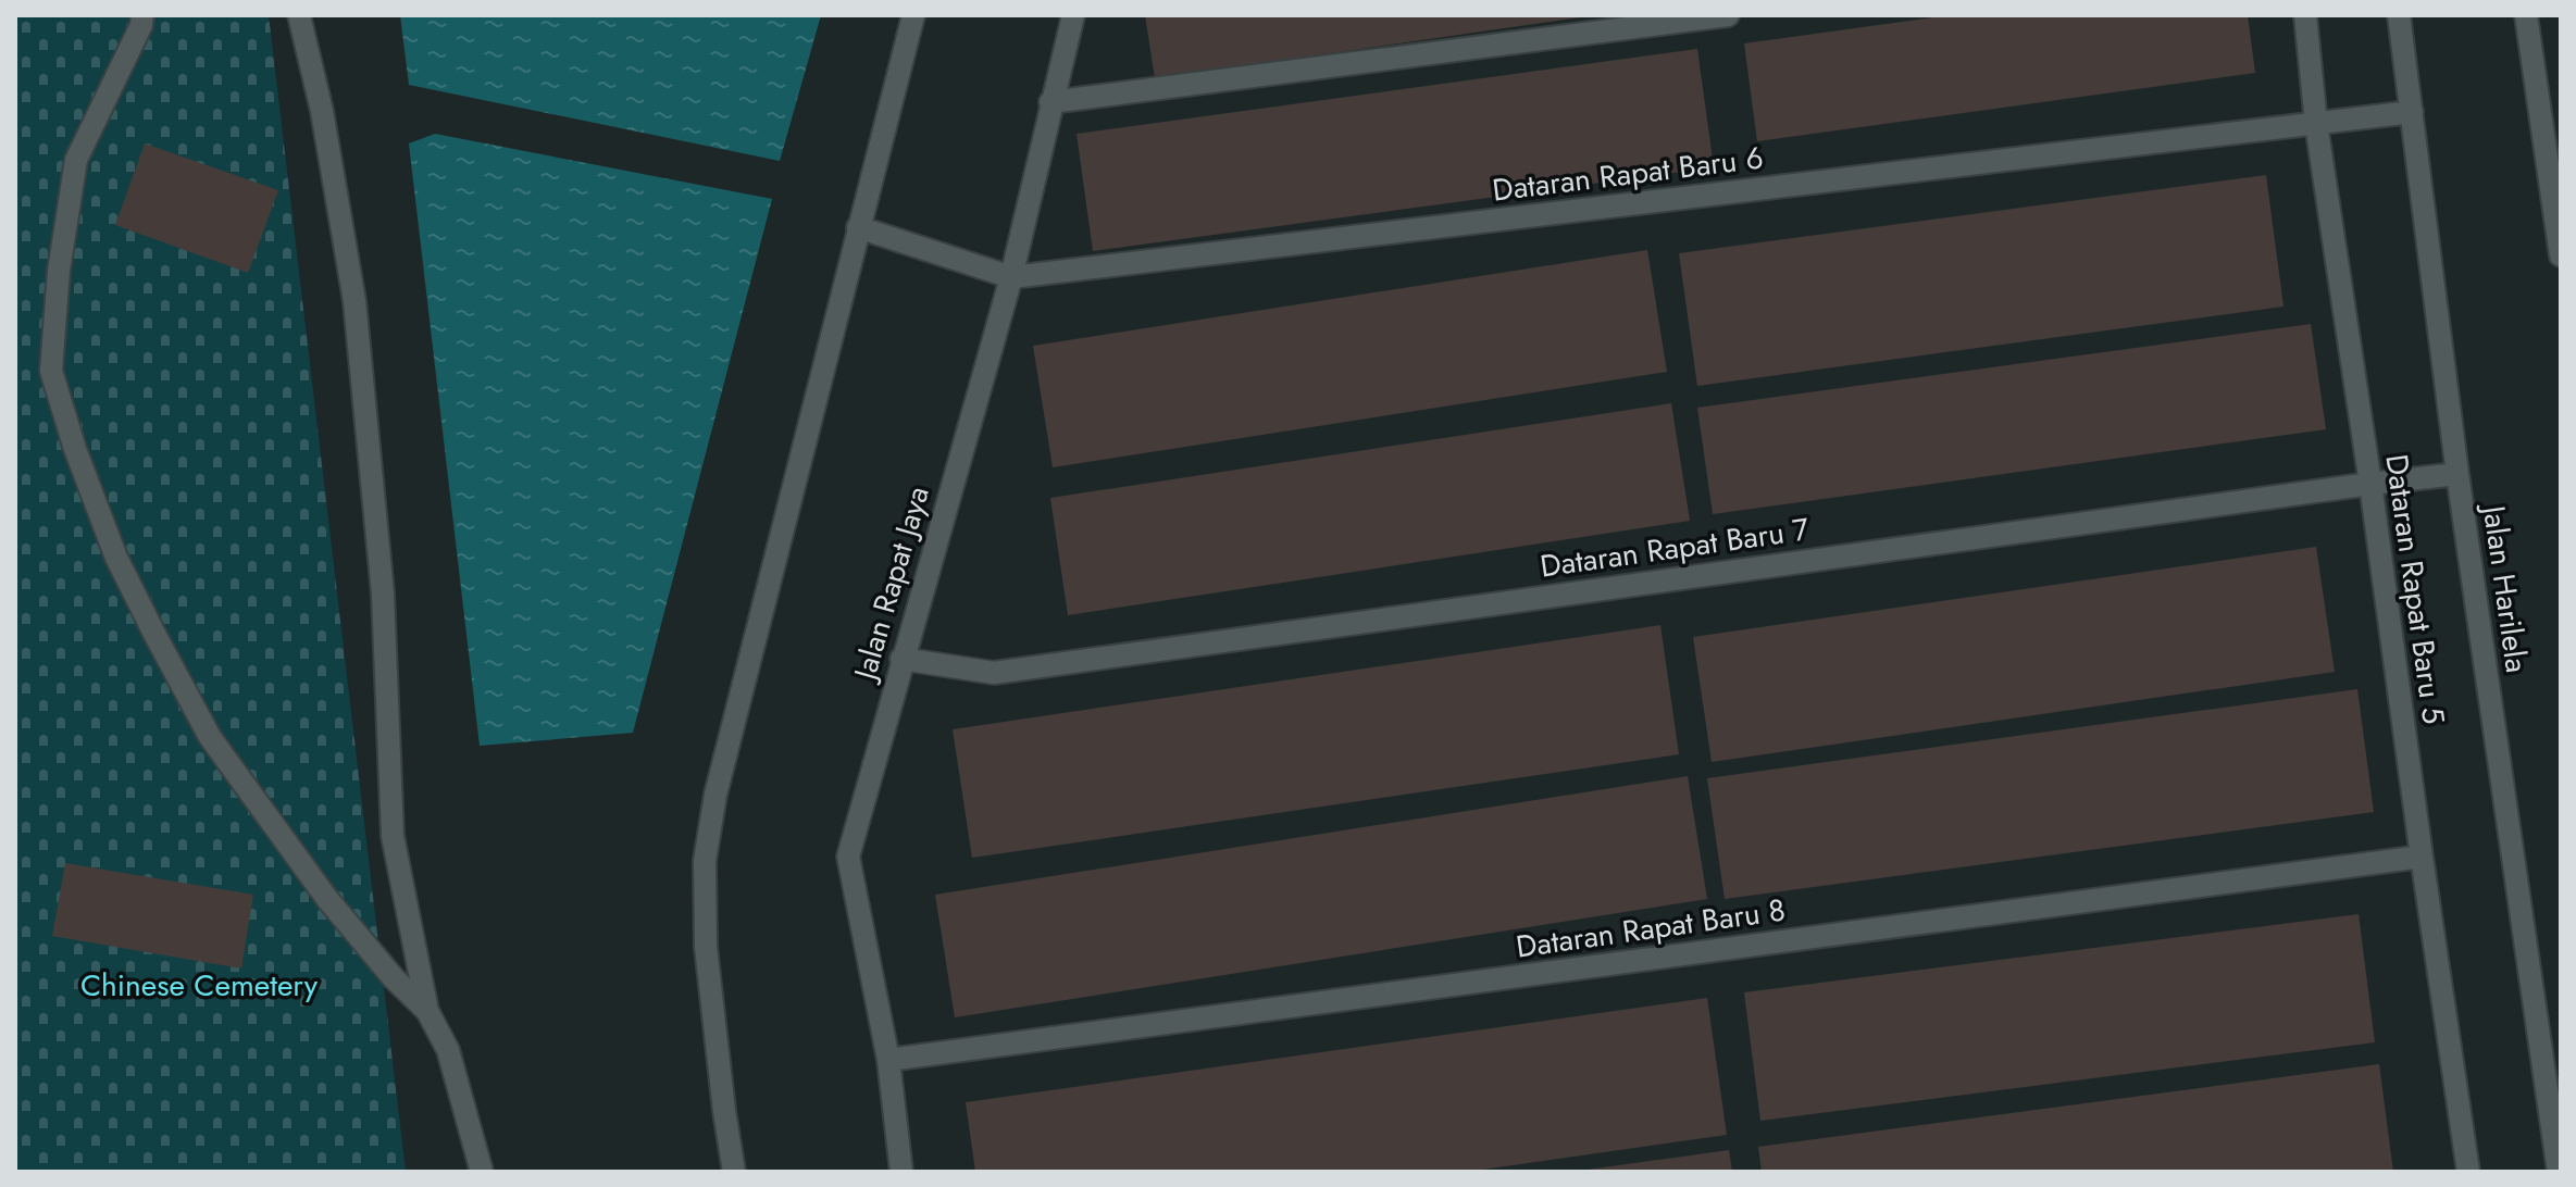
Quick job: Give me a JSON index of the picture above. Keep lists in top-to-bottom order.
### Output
{
  "streets": {
    "street": [
      "Dataran Rapat Baru 6",
      "Dataran Rapat Baru 7",
      "Jalan Rapat Jaya",
      "Dataran Rapat Baru 5",
      "Jalan Harilela",
      "Dataran Rapat Baru 8"
    ]
  },
  "crossings": [
    ["Dataran Rapat Baru 6", "Jalan Rapat Jaya"],
    ["Dataran Rapat Baru 6", "Dataran Rapat Baru 5"],
    ["Dataran Rapat Baru 6", "Jalan Harilela"],
    ["Dataran Rapat Baru 7", "Jalan Rapat Jaya"],
    ["Dataran Rapat Baru 7", "Dataran Rapat Baru 5"],
    ["Dataran Rapat Baru 7", "Jalan Harilela"],
    ["Jalan Rapat Jaya", "Dataran Rapat Baru 8"],
    ["Dataran Rapat Baru 5", "Dataran Rapat Baru 8"]
  ],
  "parks": ["Chinese Cemetery"]
}
